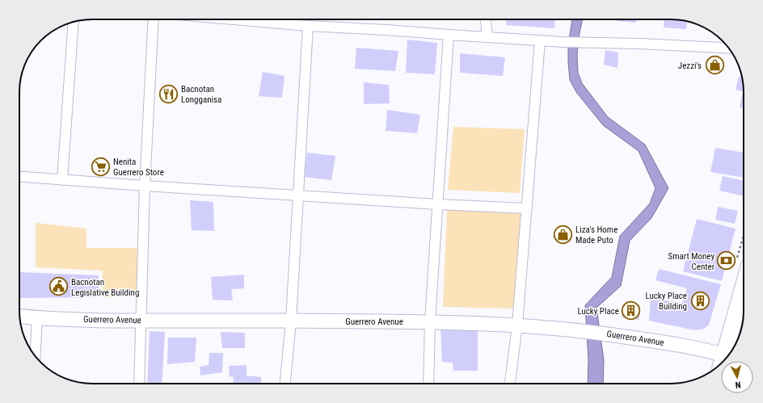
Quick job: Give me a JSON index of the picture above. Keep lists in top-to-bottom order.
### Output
{
  "streets": {
    "main road": ["Guerrero Avenue"]
  },
  "places": {
    "shop": ["Jezzi's", "Liza's Home Made Puto"],
    "restaurant": ["Bacnotan Longganisa"],
    "supermarket": ["Nenita Guerrero Store"],
    "bank": ["Smart Money Center"],
    "public building": ["Bacnotan Legislative Building"],
    "building": ["Lucky Place Building", "Lucky Place"]
  },
  "north": "bottom"
}
